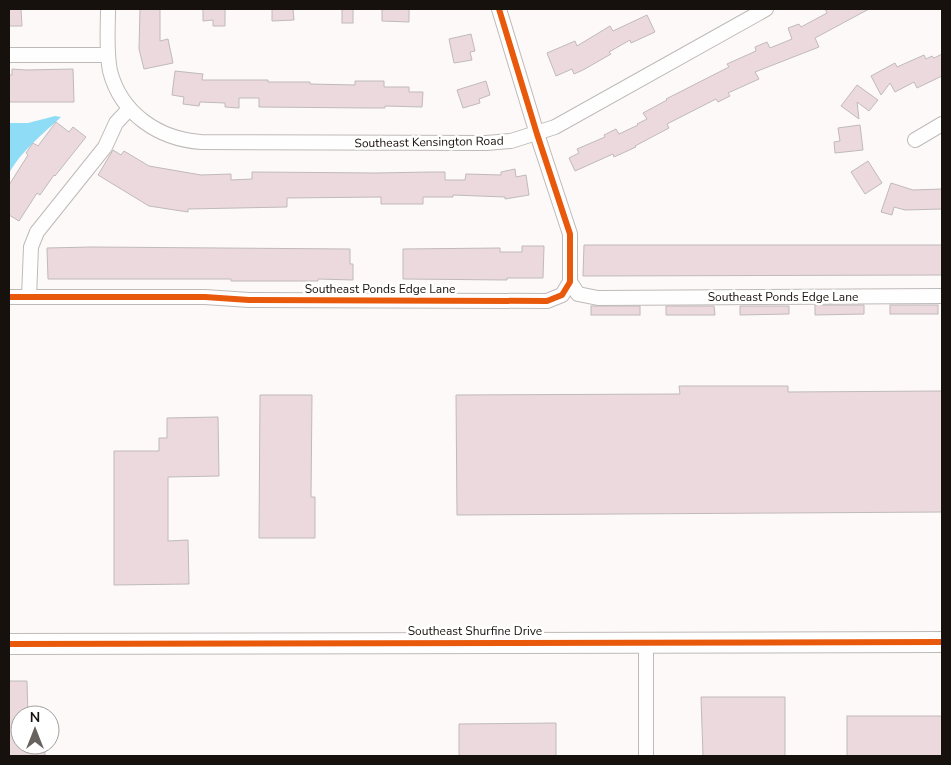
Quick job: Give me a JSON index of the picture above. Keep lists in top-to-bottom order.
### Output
{
  "streets": {
    "street": ["Southeast Kensington Road", "Southeast Ponds Edge Lane", "Southeast Shurfine Drive"]
  },
  "north": "top"
}
